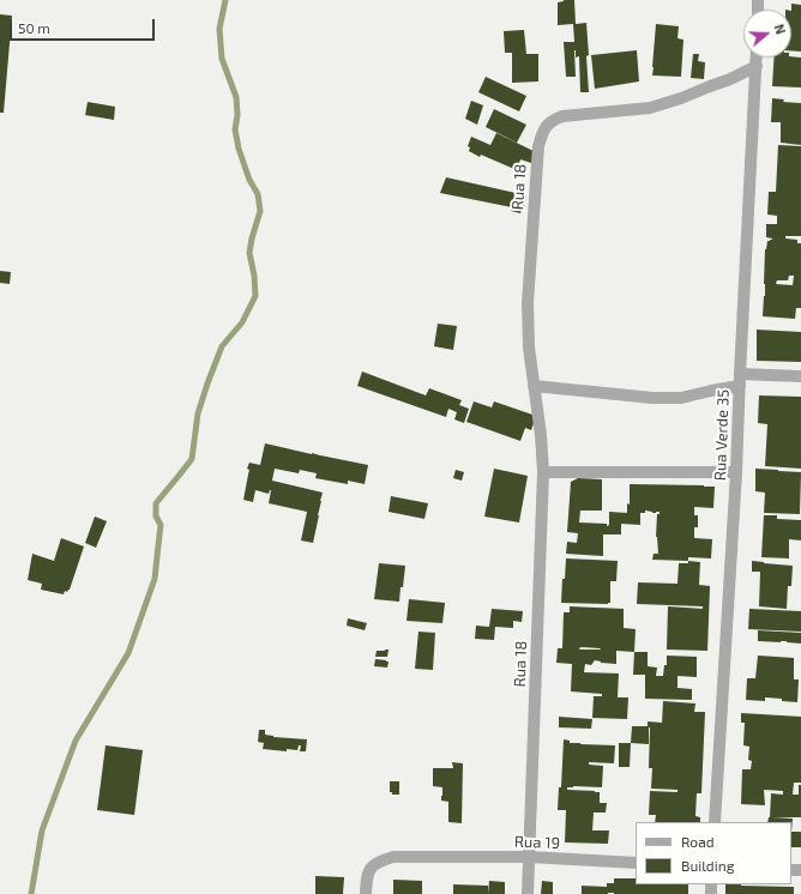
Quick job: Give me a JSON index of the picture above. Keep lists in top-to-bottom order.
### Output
{
  "streets": {
    "street": ["Rua 18", "Rua Verde 35", "Rua 19"]
  },
  "crossings": [
    ["Rua 18", "Rua Verde 35"],
    ["Rua 18", "Rua 19"]
  ],
  "legend": ["Road", "Building"],
  "scale_bar": "50 m",
  "north": "right"
}
